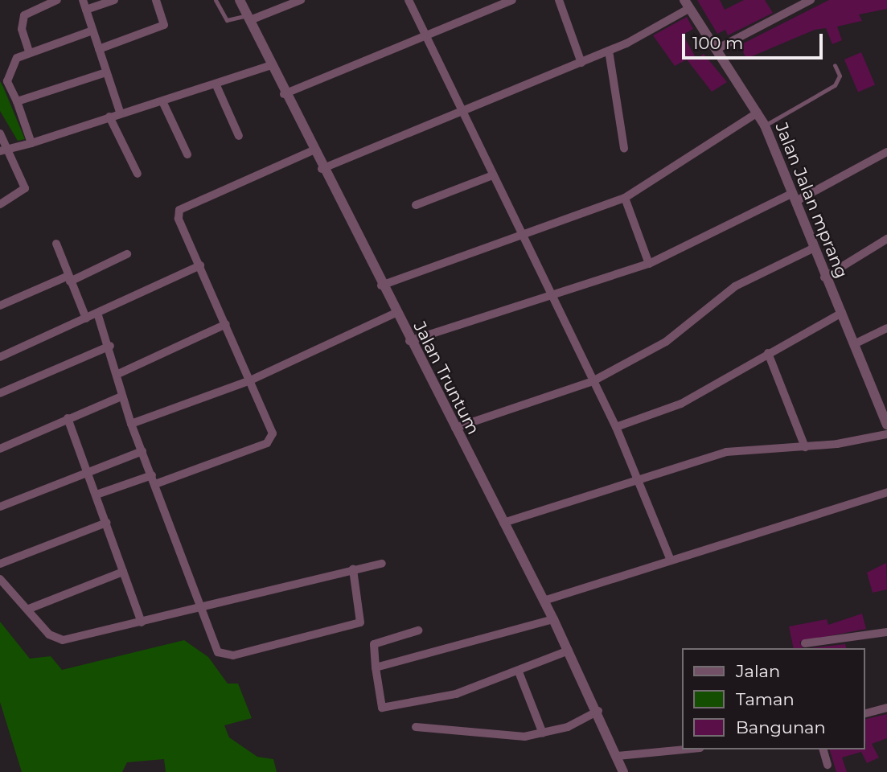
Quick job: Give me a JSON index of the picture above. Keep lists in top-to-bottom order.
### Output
{
  "streets": {
    "street": ["Jalan Jalan mprang", "Jalan Truntum"]
  },
  "legend": ["Jalan", "Taman", "Bangunan"],
  "scale_bar": "100 m"
}
